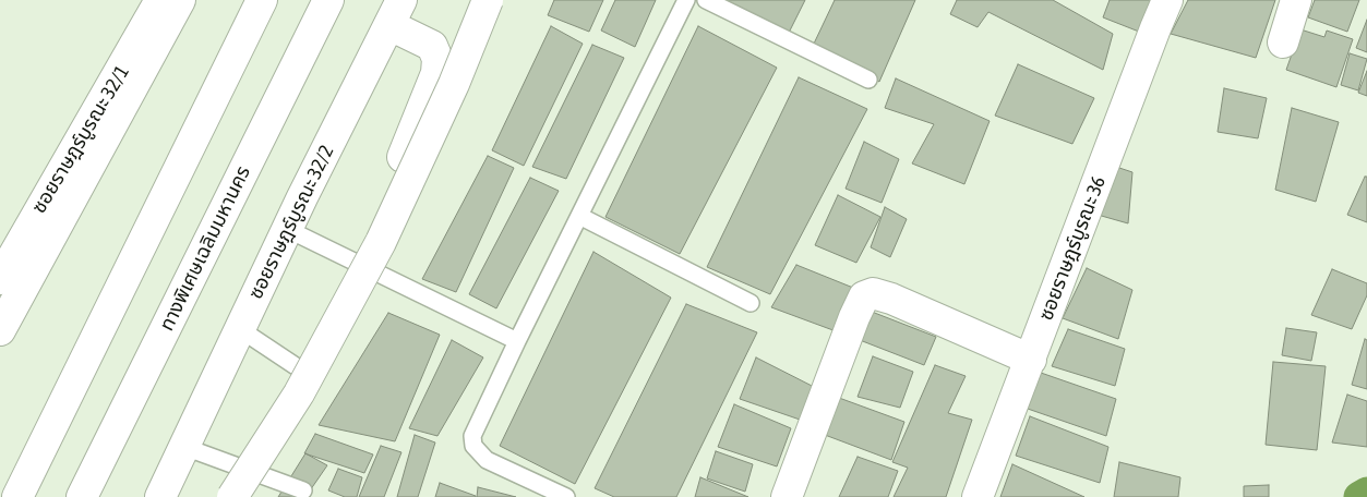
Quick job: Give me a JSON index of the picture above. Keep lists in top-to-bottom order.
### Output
{
  "streets": {
    "main road": [
      "ซอยราษฎร์บูรณะ 32/1",
      "ซอยราษฎร์บูรณะ 32/2",
      "ทางพิเศษเฉลิมมหานคร",
      "ซอยราษฎร์บูรณะ 36"
    ]
  }
}
